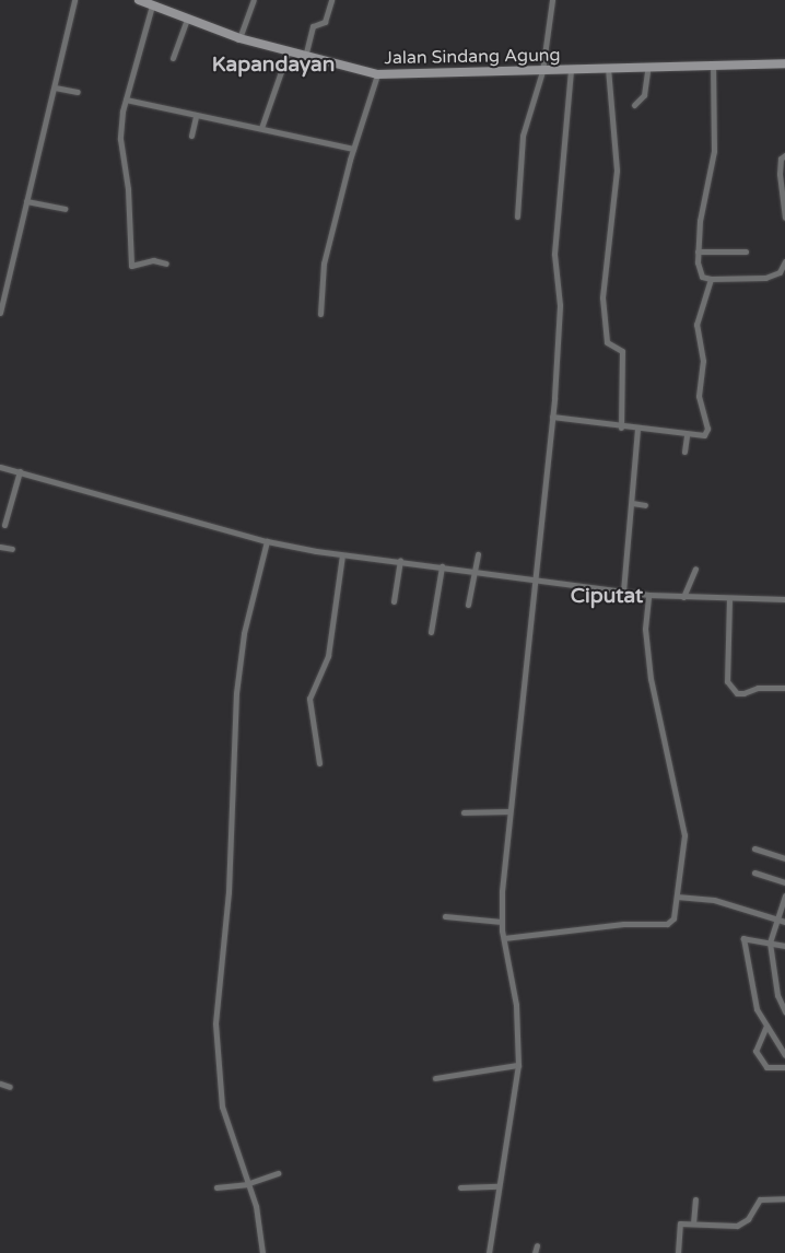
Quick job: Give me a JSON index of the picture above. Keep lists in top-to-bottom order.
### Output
{
  "streets": {
    "main road": ["Jalan Sindang Agung"]
  },
  "districts": ["Kapandayan", "Ciputat"]
}
